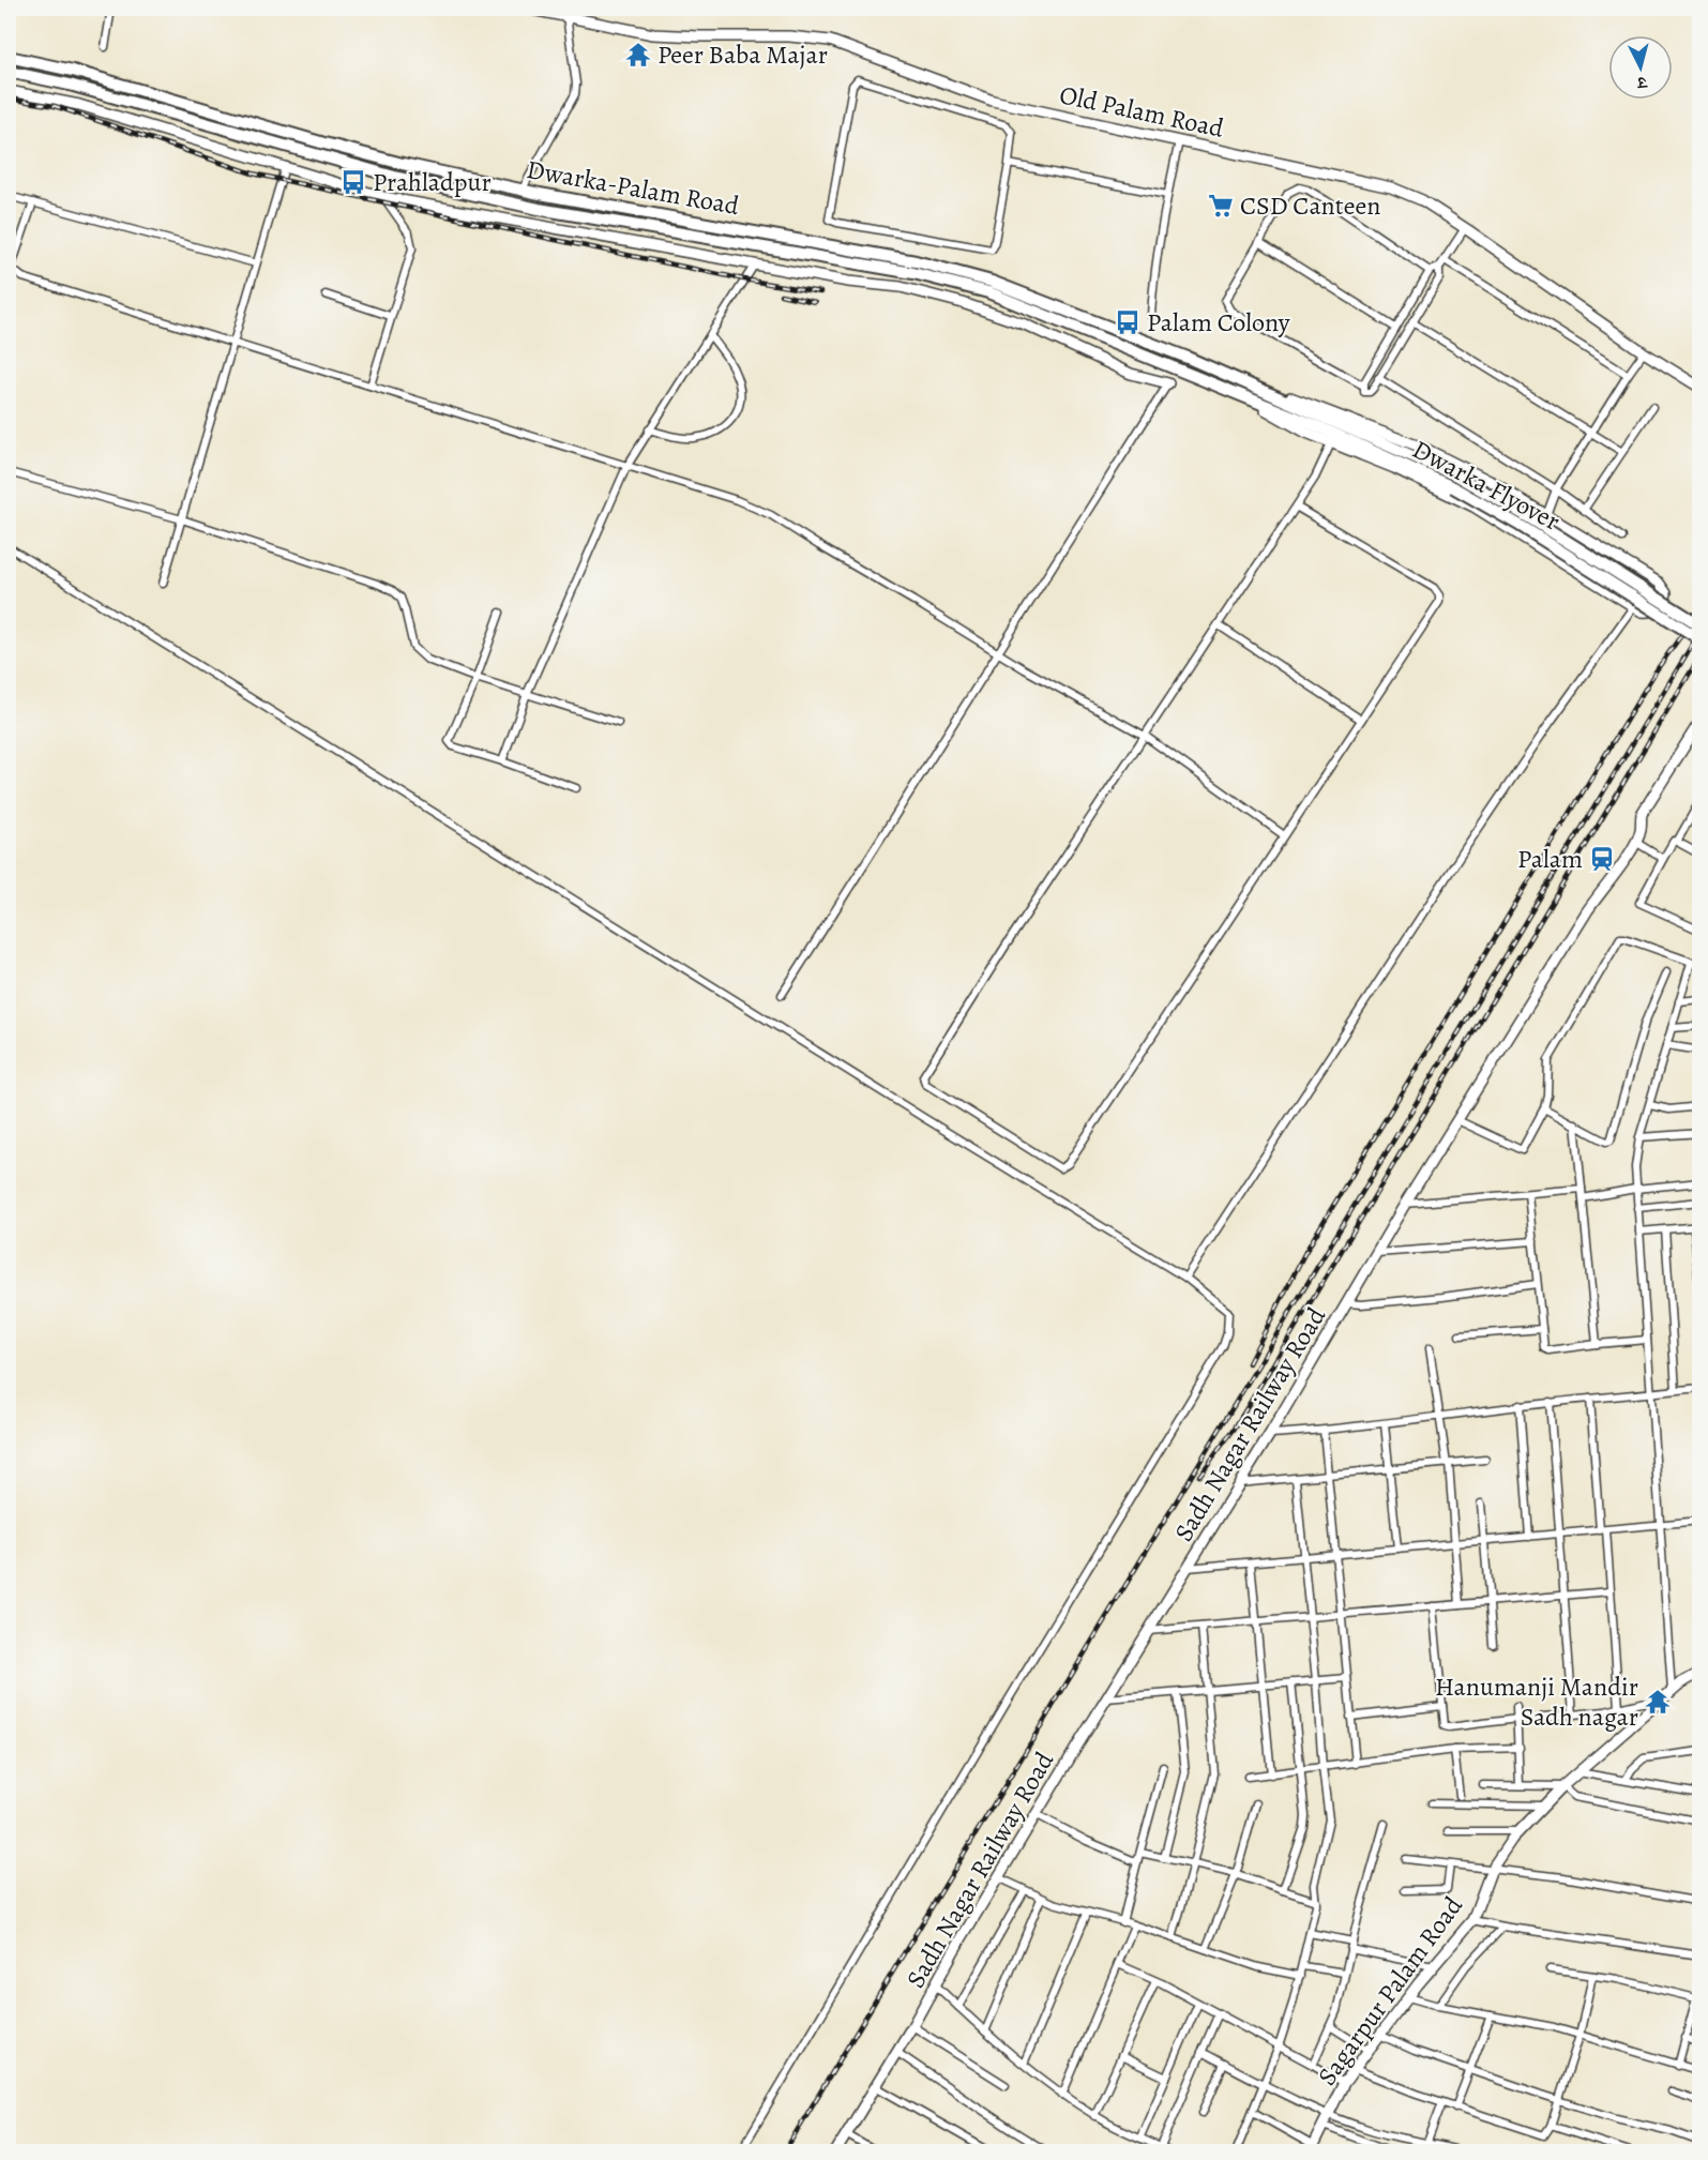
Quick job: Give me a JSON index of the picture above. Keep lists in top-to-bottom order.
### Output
{
  "streets": {
    "main road": ["Dwarka-Palam Road", "Dwarka Flyover"],
    "street": ["Old Palam Road", "Sadh Nagar Railway Road", "Sagarpur Palam Road"]
  },
  "crossings": [
    ["Dwarka-Palam Road", "Dwarka Flyover"]
  ],
  "places": {
    "temple": ["Peer Baba Majar", "Hanumanji Mandir Sadh nagar"],
    "bus stop": ["Prahladpur", "Palam Colony"],
    "supermarket": ["CSD Canteen"],
    "station": ["Palam"]
  },
  "north": "bottom"
}
